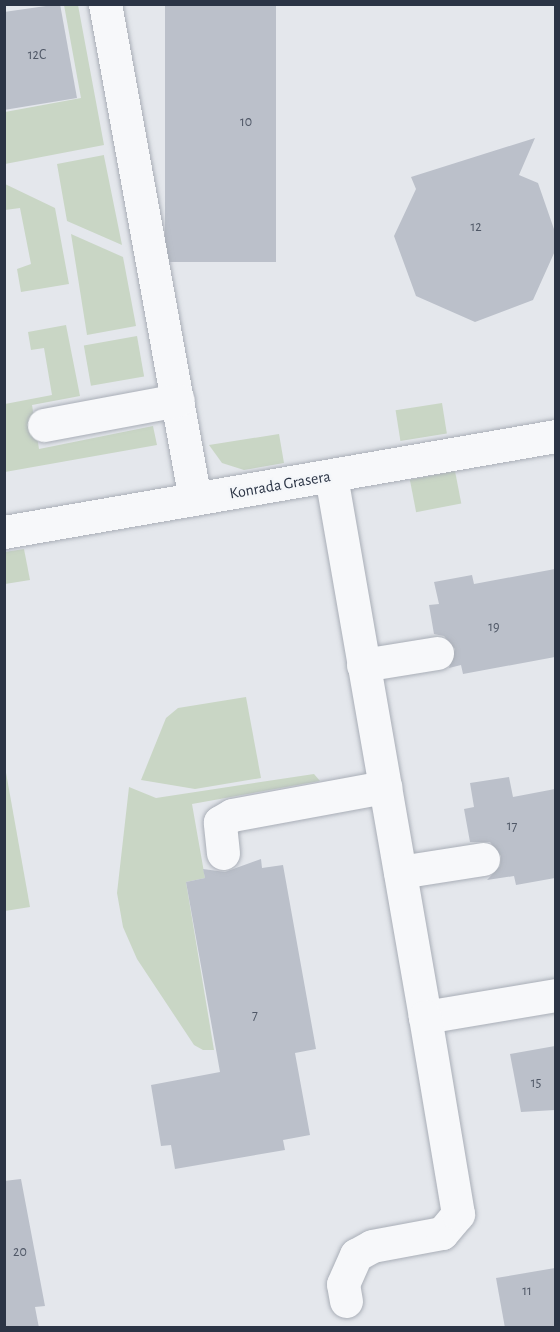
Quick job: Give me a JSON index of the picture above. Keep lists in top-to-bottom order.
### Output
{
  "streets": {
    "street": ["Konrada Grasera"]
  },
  "house_numbers": [
    "12C",
    "10",
    "12",
    "19",
    "17",
    "7",
    "15",
    "20",
    "11"
  ]
}
